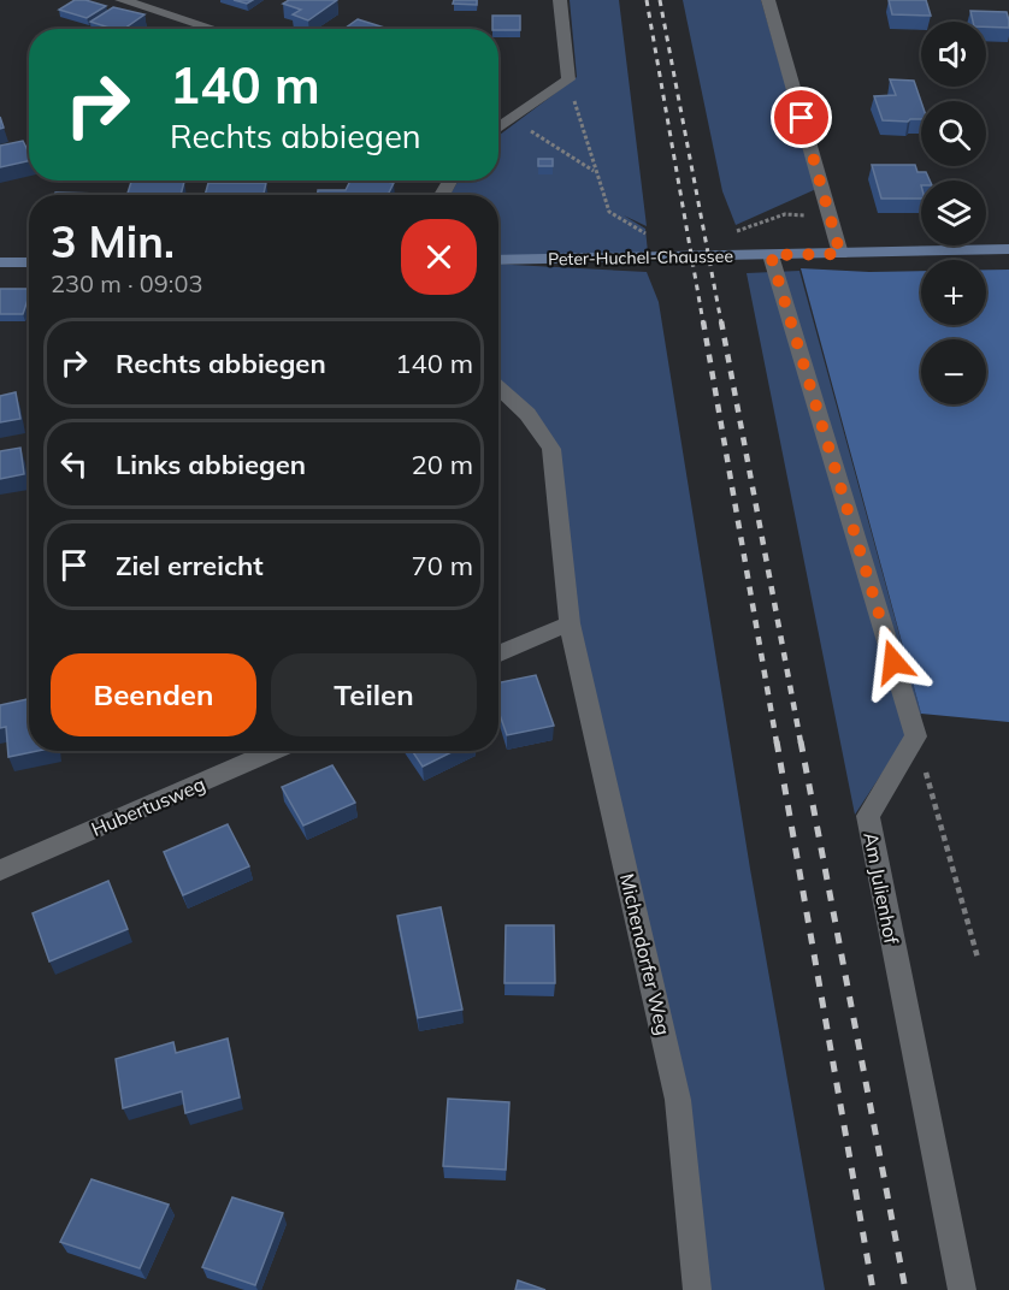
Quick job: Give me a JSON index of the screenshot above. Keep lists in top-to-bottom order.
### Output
{
  "streets": {
    "street": [
      "Peter-Huchel-Chaussee",
      "Hubertusweg",
      "Am Julienhof",
      "Michendorfer Weg"
    ]
  },
  "page": {
    "map_buttons": ["+", "−"],
    "turn": ["140 m", "Rechts abbiegen"],
    "heading": ["3 Min.", "230 m · 09:03"],
    "list": [
      {
        "name": "Rechts abbiegen",
        "value": "140 m"
      },
      {
        "name": "Links abbiegen",
        "value": "20 m"
      },
      {
        "name": "Ziel erreicht",
        "value": "70 m"
      }
    ],
    "buttons": ["Beenden", "Teilen"]
  }
}
